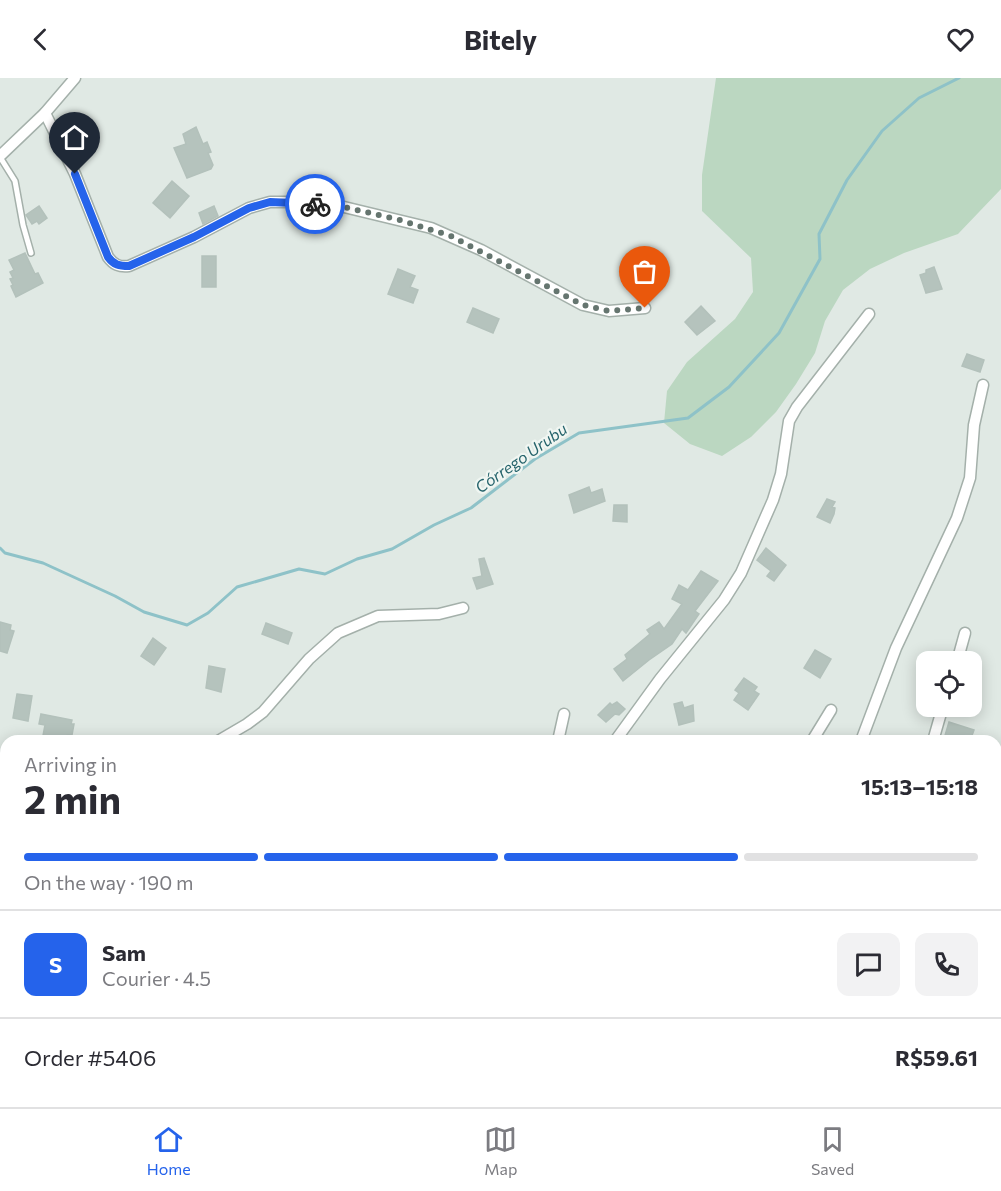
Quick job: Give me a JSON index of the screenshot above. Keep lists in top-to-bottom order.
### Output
{
  "water": ["Córrego Urubu"],
  "page": {
    "header": "Bitely",
    "heading": ["2 min", "Arriving in", "15:13–15:18"],
    "panel": [
      "Sam",
      "Courier · 4.5",
      "Order #5406",
      "R$59.61"
    ],
    "bar": "On the way · 190 m",
    "round": "S",
    "tabs": ["Home", "Map", "Saved"]
  }
}
